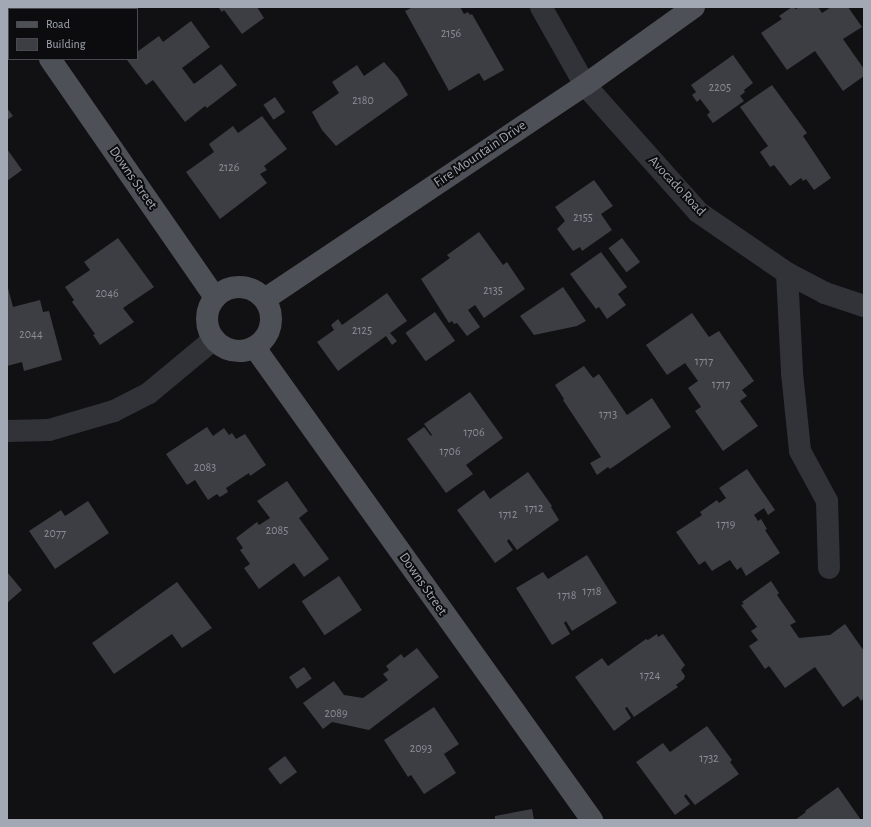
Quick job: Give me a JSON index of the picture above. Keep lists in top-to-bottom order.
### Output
{
  "streets": {
    "main road": ["Fire Mountain Drive", "Downs Street"],
    "street": ["Avocado Road"]
  },
  "crossings": [
    ["Fire Mountain Drive", "Downs Street"],
    ["Fire Mountain Drive", "Avocado Road"]
  ],
  "house_numbers": [
    "2156",
    "2205",
    "2180",
    "2126",
    "2155",
    "2135",
    "2046",
    "2125",
    "2044",
    "1717",
    "1717",
    "1713",
    "1706",
    "1706",
    "2083",
    "1712",
    "1712",
    "1719",
    "2085",
    "2077",
    "1718",
    "1718",
    "1724",
    "2089",
    "2093",
    "1732"
  ],
  "legend": ["Road", "Building"]
}
